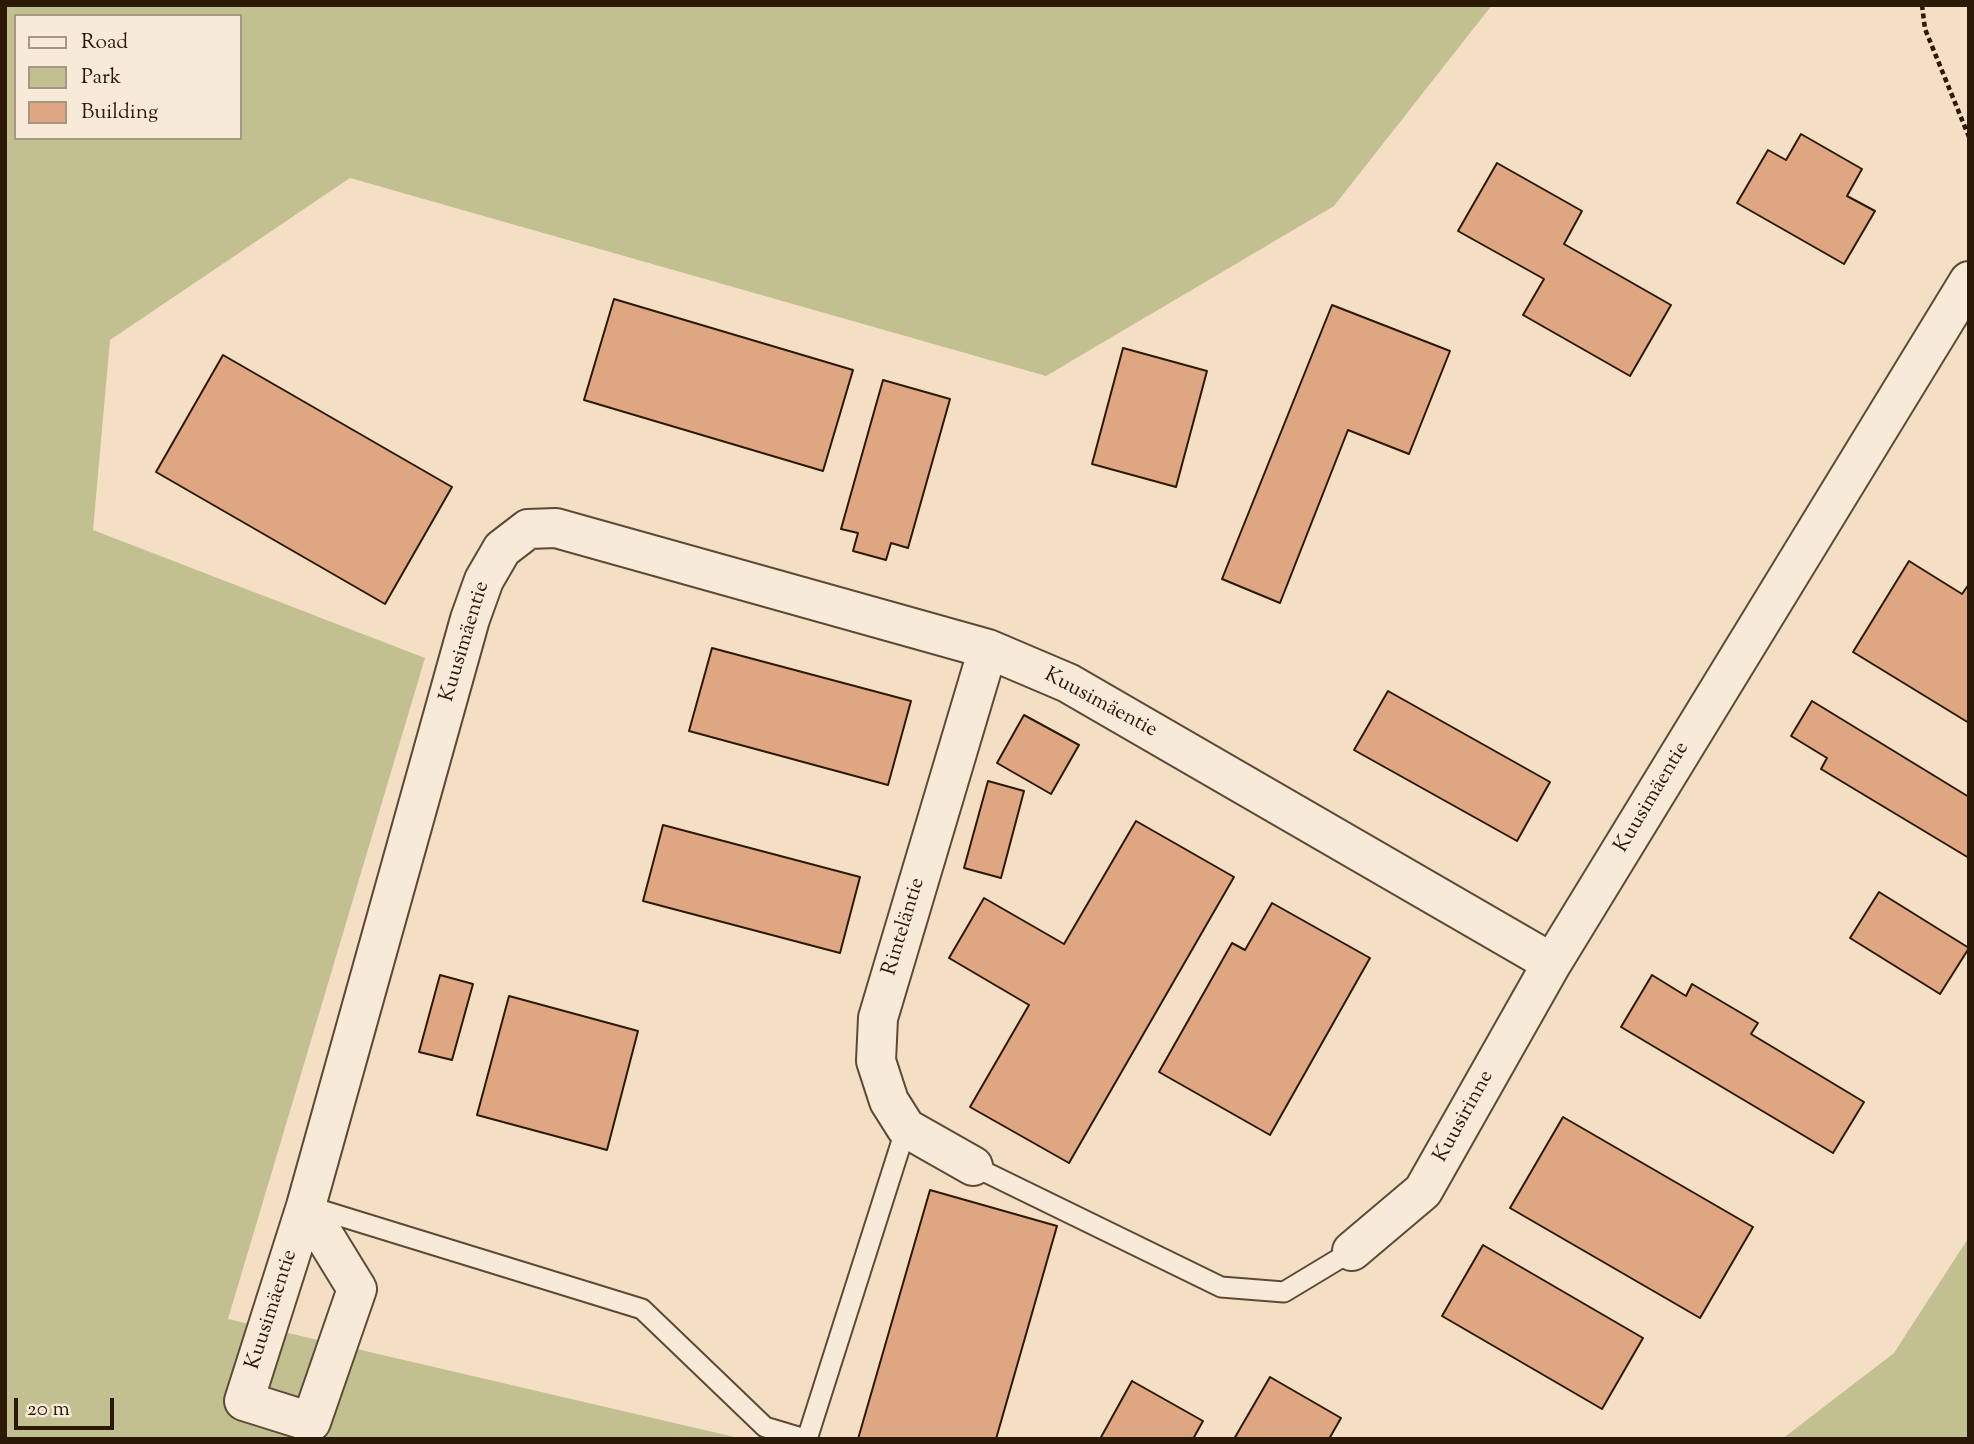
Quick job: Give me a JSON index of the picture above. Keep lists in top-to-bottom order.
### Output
{
  "streets": {
    "street": ["Kuusimäentie", "Rinteläntie", "Kuusirinne"]
  },
  "crossings": [
    ["Kuusimäentie", "Rinteläntie"],
    ["Kuusimäentie", "Kuusirinne"]
  ],
  "legend": ["Road", "Park", "Building"],
  "scale_bar": "20 m"
}
